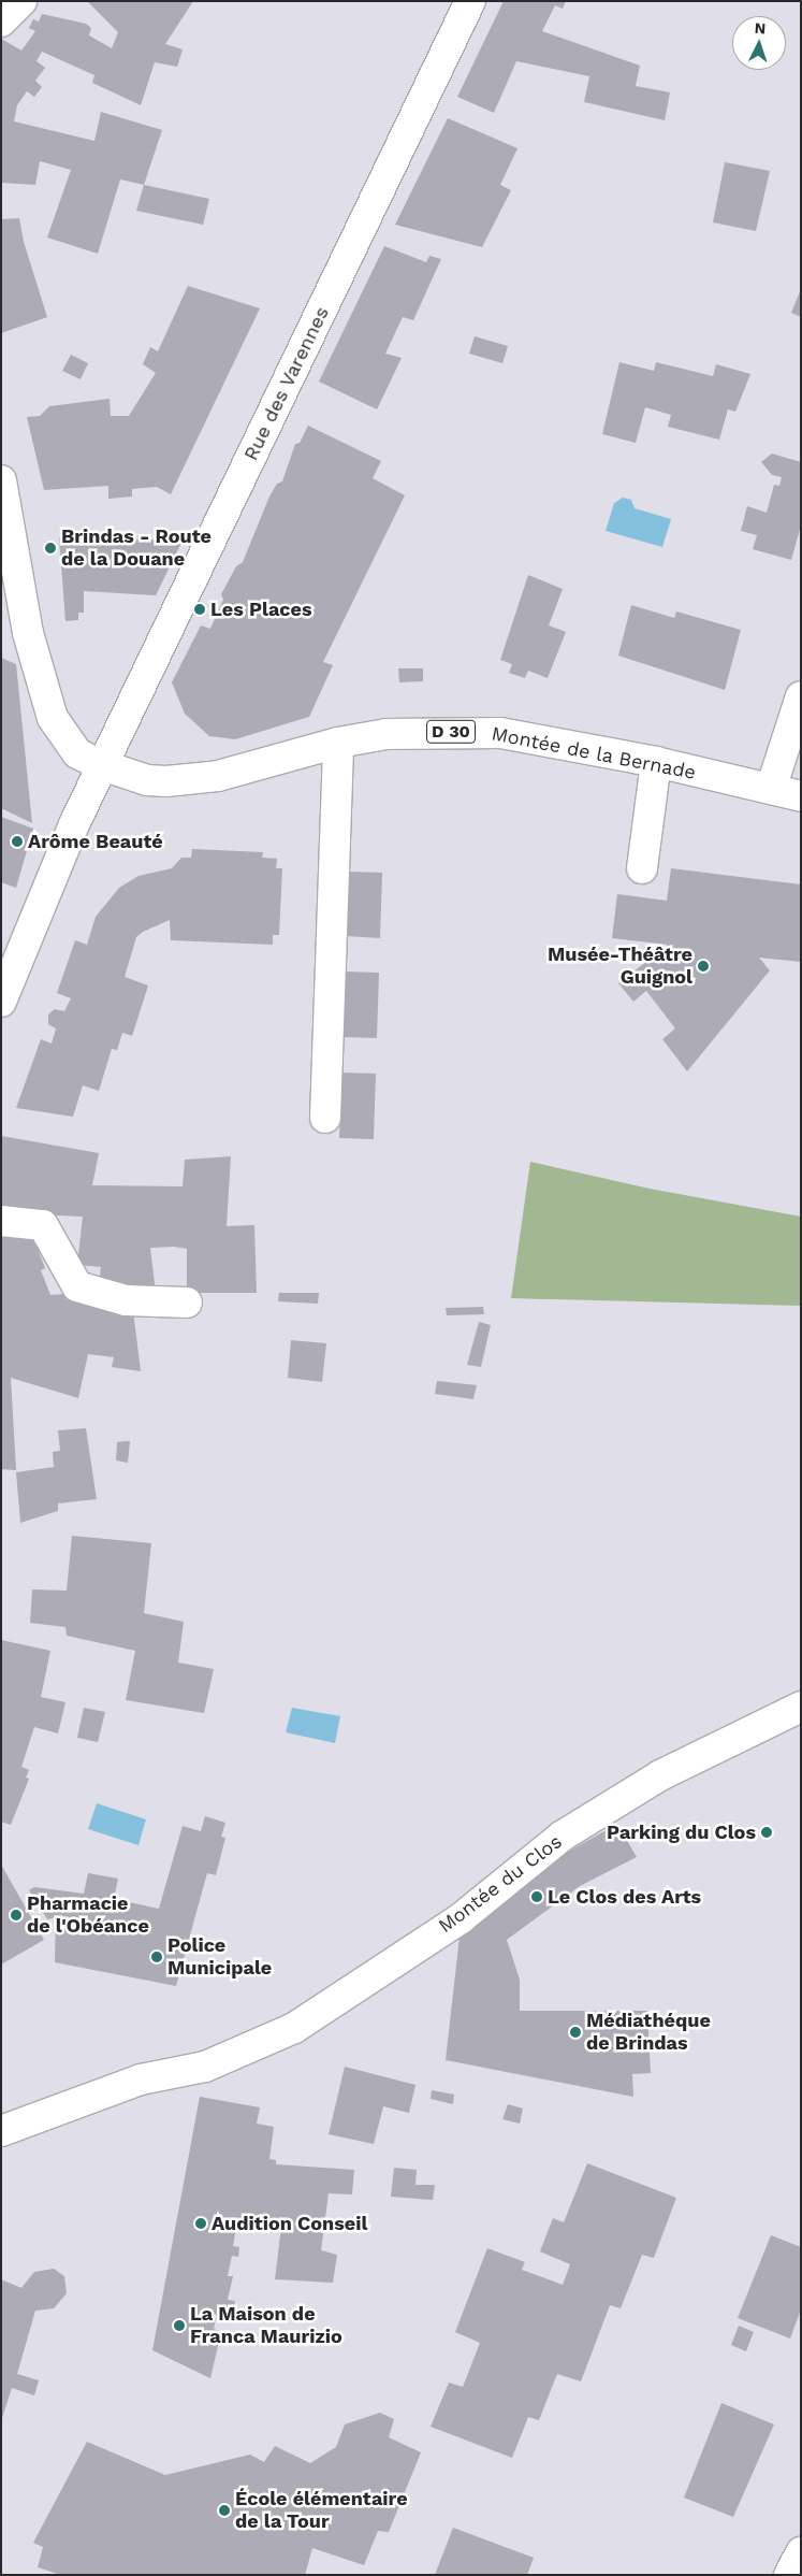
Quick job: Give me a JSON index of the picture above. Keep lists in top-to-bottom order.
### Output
{
  "streets": {
    "street": [
      "Rue des Varennes",
      "D 30",
      "Montée de la Bernade",
      "Montée du Clos"
    ]
  },
  "crossings": [
    ["Rue des Varennes", "D 30"],
    ["Rue des Varennes", "Montée de la Bernade"],
    ["D 30", "Montée de la Bernade"]
  ],
  "places": [
    "Brindas - Route de la Douane",
    "Les Places",
    "Arôme Beauté",
    "Musée-Théâtre Guignol",
    "Parking du Clos",
    "Le Clos des Arts",
    "Pharmacie de l'Obéance",
    "Police Municipale",
    "Médiathéque de Brindas",
    "Audition Conseil",
    "La Maison de Franca Maurizio",
    "École élémentaire de la Tour"
  ],
  "north": "top"
}
